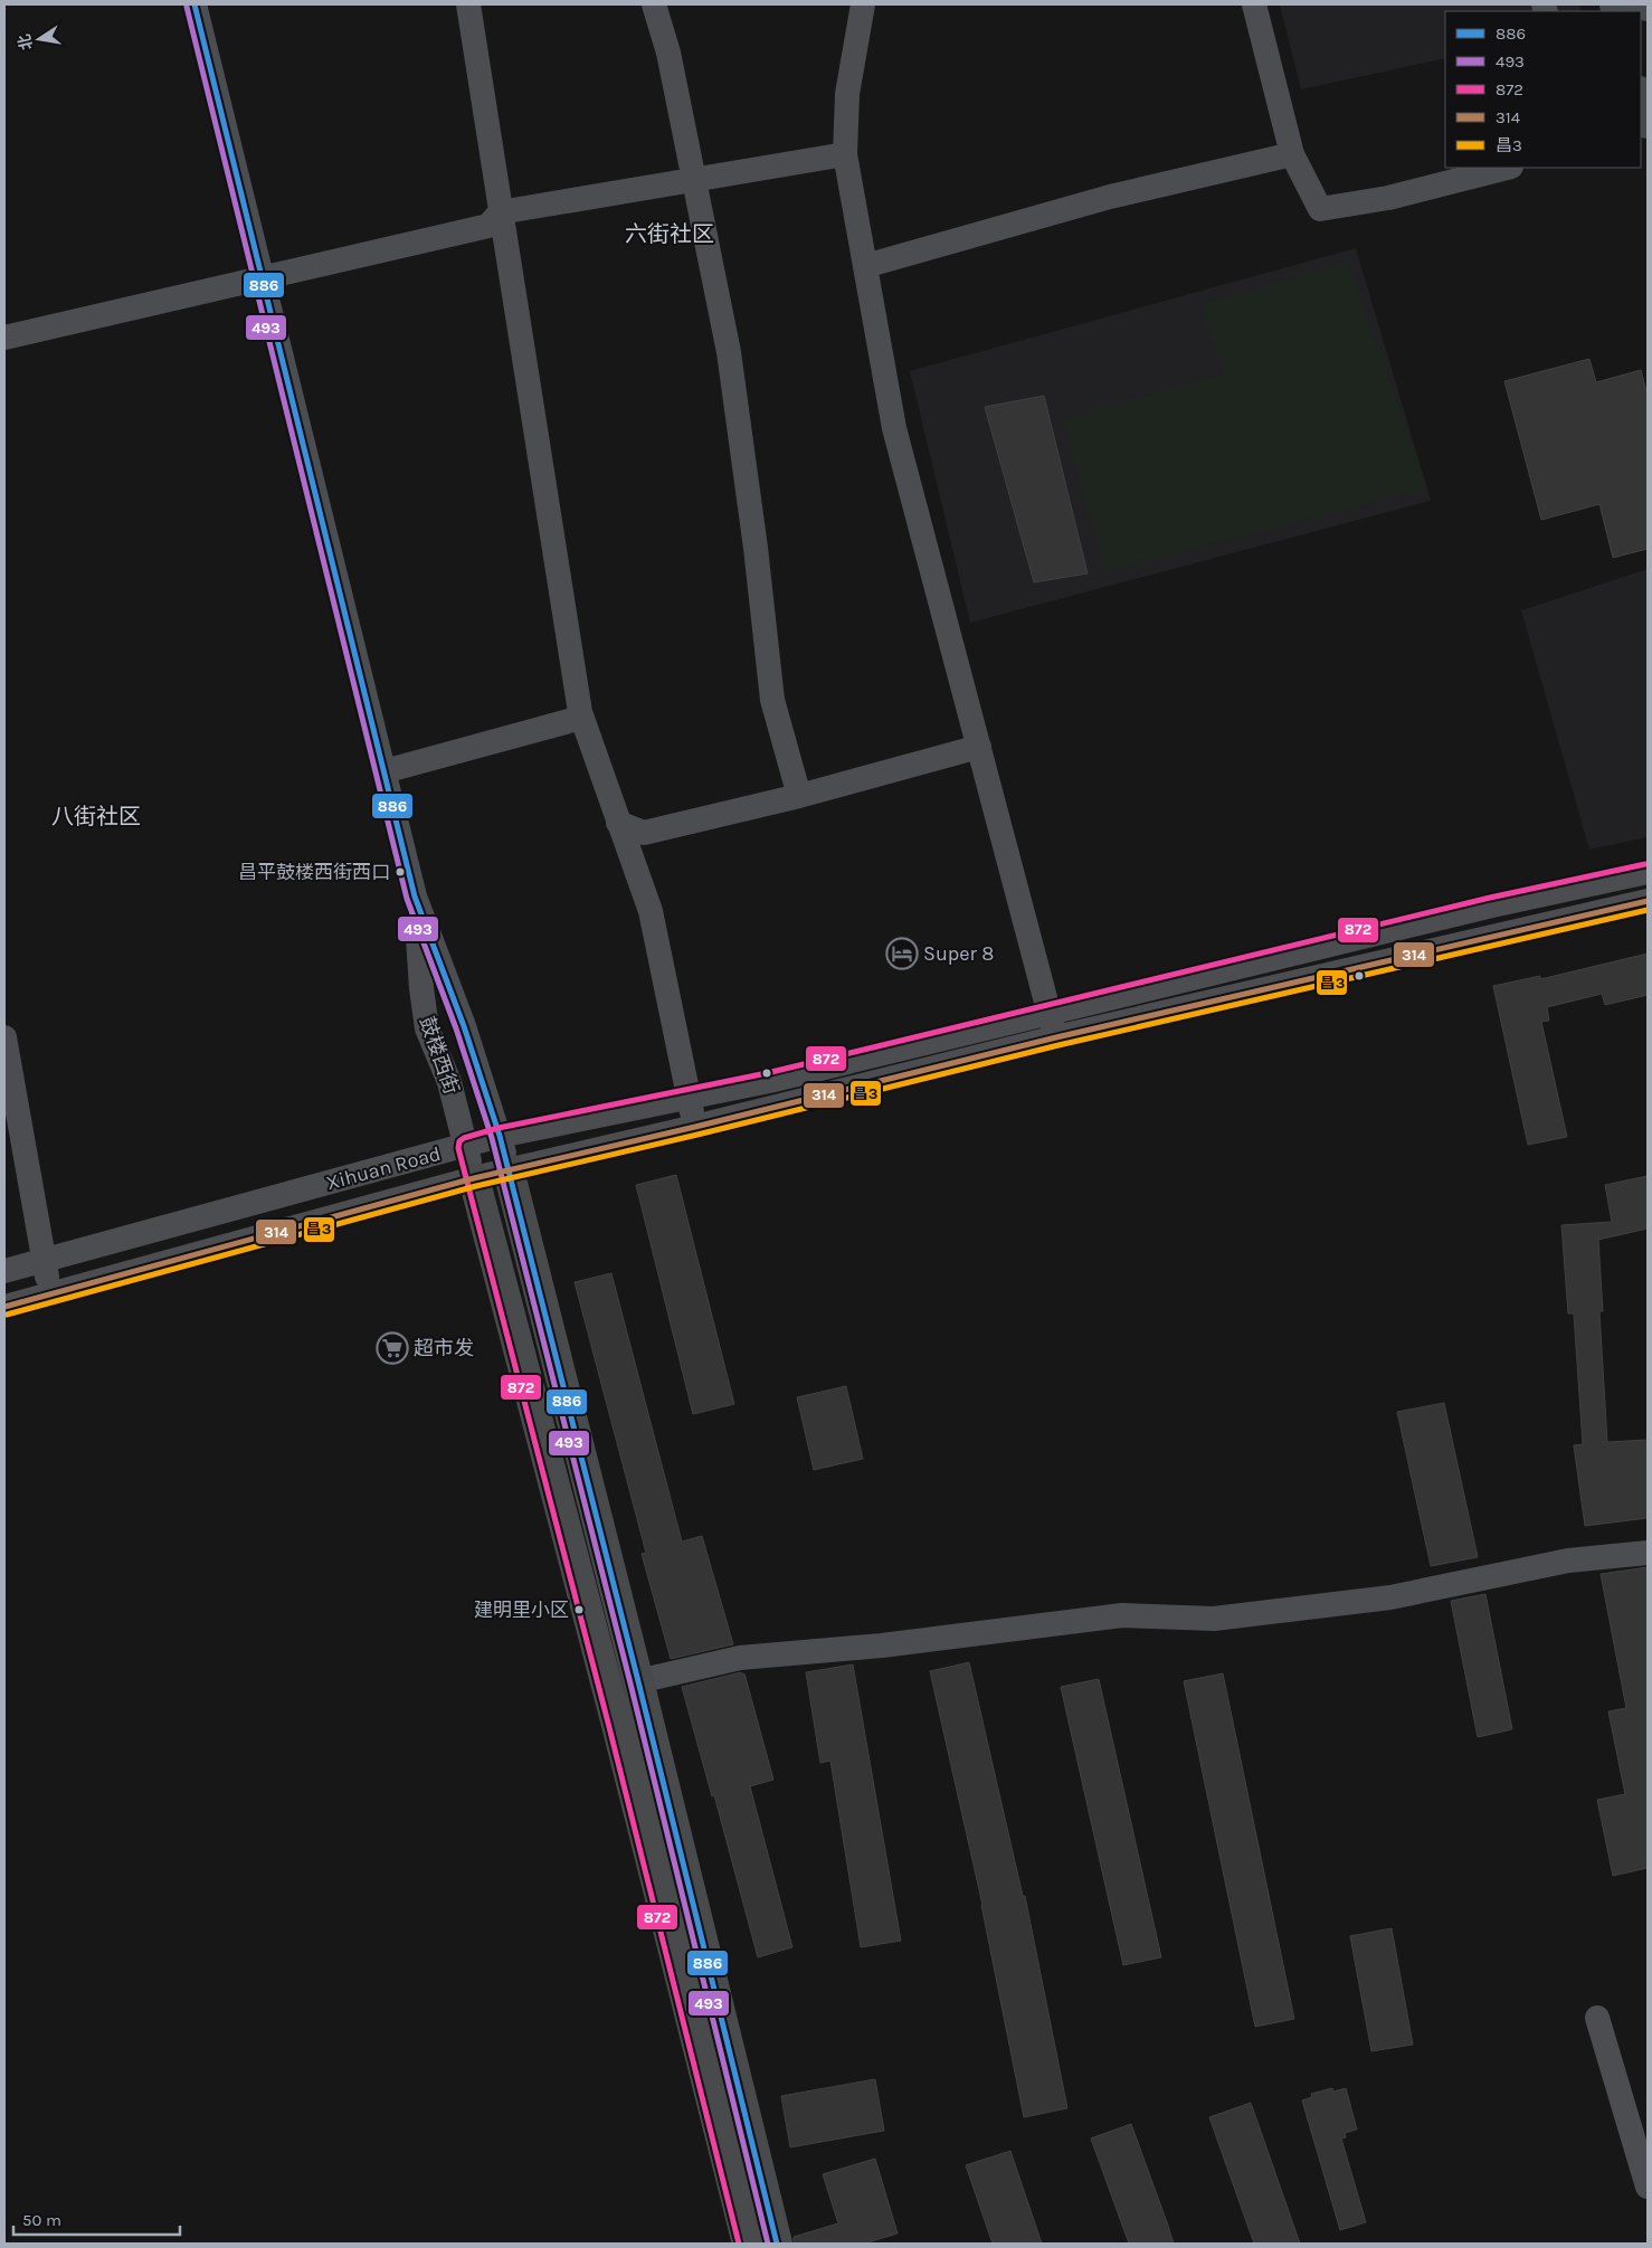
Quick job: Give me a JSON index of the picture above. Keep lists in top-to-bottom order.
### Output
{
  "streets": {
    "street": ["鼓楼西街", "Xihuan Road"]
  },
  "crossings": [
    ["鼓楼西街", "Xihuan Road"]
  ],
  "districts": ["六街社区", "八街社区"],
  "places": {
    "other": ["昌平鼓楼西街西口", "建明里小区"],
    "hotel": ["Super 8"],
    "supermarket": ["超市发"]
  },
  "lines": [
    "transit line 886",
    "transit line 493",
    "transit line 872",
    "transit line 314",
    "transit line 昌3"
  ],
  "legend": [
    "886",
    "493",
    "872",
    "314",
    "昌3"
  ],
  "scale_bar": "50 m",
  "north": "left"
}
